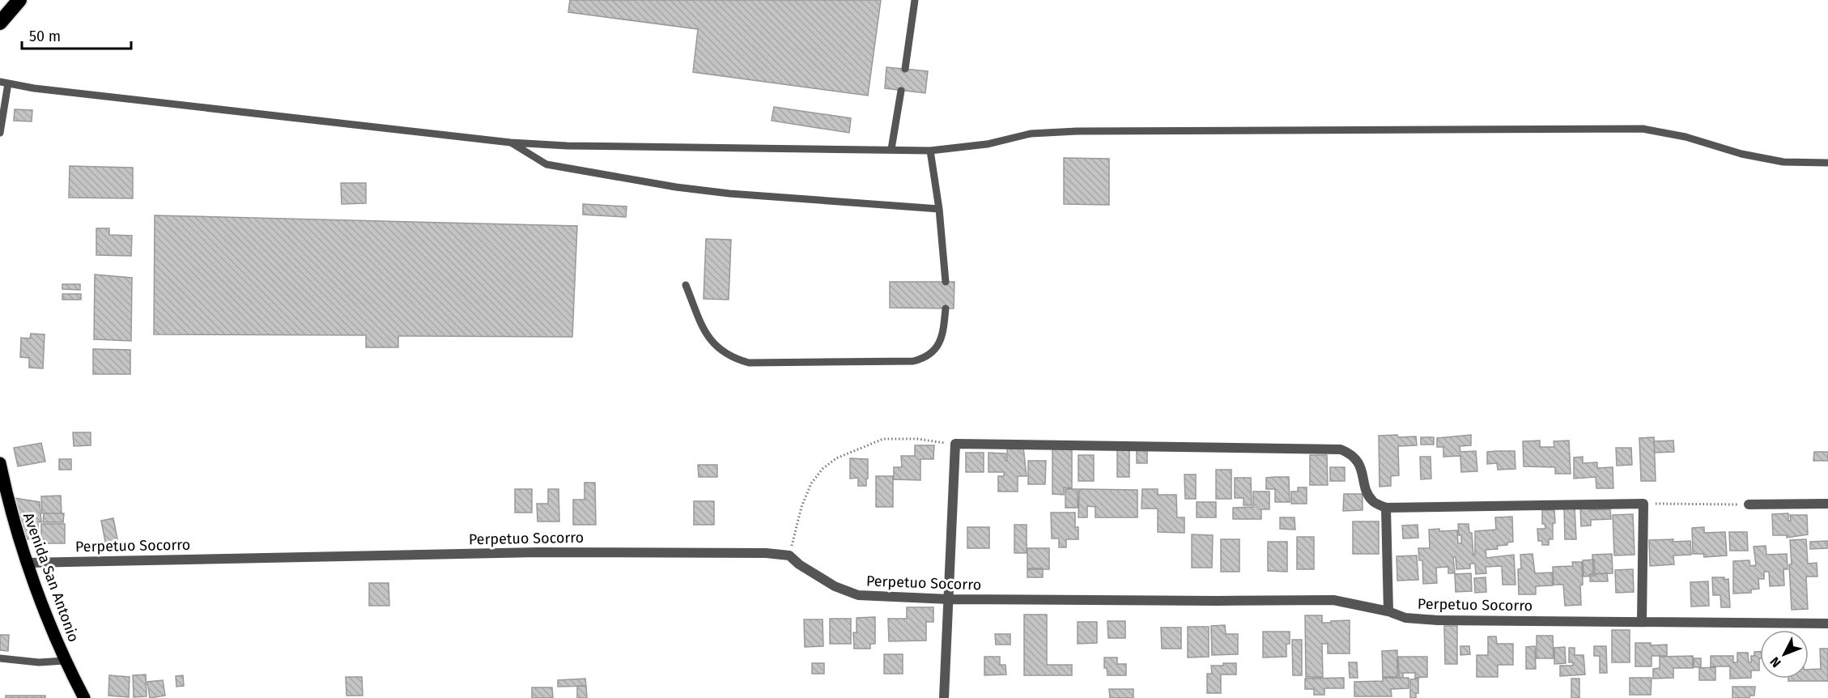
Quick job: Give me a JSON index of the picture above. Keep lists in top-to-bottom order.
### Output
{
  "streets": {
    "main road": ["Avenida San Antonio"],
    "street": ["Perpetuo Socorro"]
  },
  "crossings": [
    ["Perpetuo Socorro", "Avenida San Antonio"]
  ],
  "scale_bar": "50 m",
  "north": "bottom left"
}
